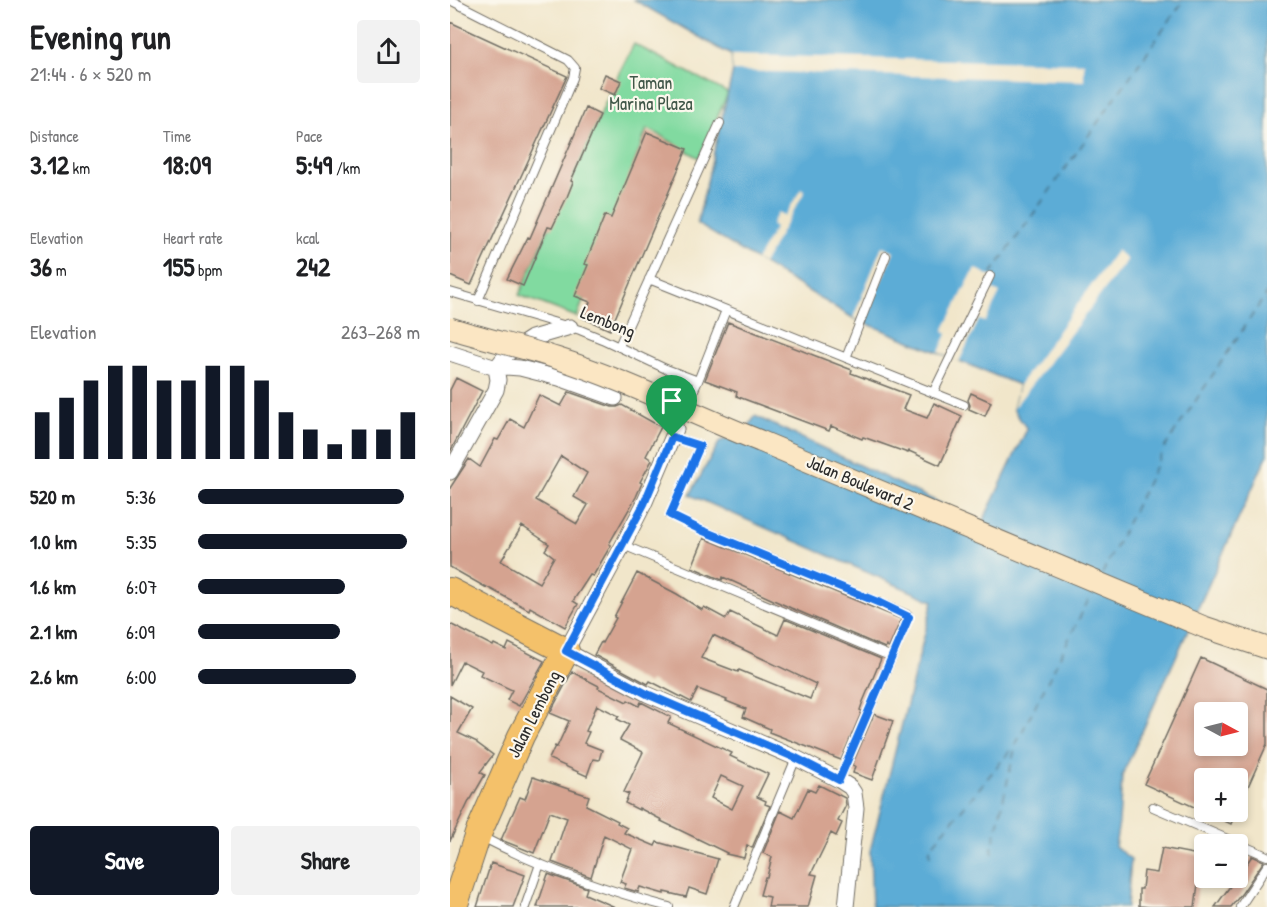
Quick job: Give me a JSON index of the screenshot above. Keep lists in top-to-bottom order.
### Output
{
  "streets": {
    "highway": ["Jalan Lembong"],
    "main road": ["Jalan Boulevard 2"],
    "lane": ["Lembong"]
  },
  "parks": ["Taman Marina Plaza"],
  "north": "right",
  "page": {
    "heading": ["Evening run", "21:44 · 6 × 520 m"],
    "stats": [
      ["Distance", "3.12 km"],
      ["Time", "18:09"],
      ["Pace", "5:49 /km"],
      ["Elevation", "36 m"],
      ["Heart rate", "155 bpm"],
      ["kcal", "242"]
    ],
    "chart": ["Elevation", "263–268 m"],
    "list": [
      {
        "name": "520 m",
        "note": "5:36"
      },
      {
        "name": "1.0 km",
        "note": "5:35"
      },
      {
        "name": "1.6 km",
        "note": "6:07"
      },
      {
        "name": "2.1 km",
        "note": "6:09"
      },
      {
        "name": "2.6 km",
        "note": "6:00"
      }
    ],
    "map_buttons": ["+", "−"],
    "buttons": ["Save", "Share"]
  }
}
